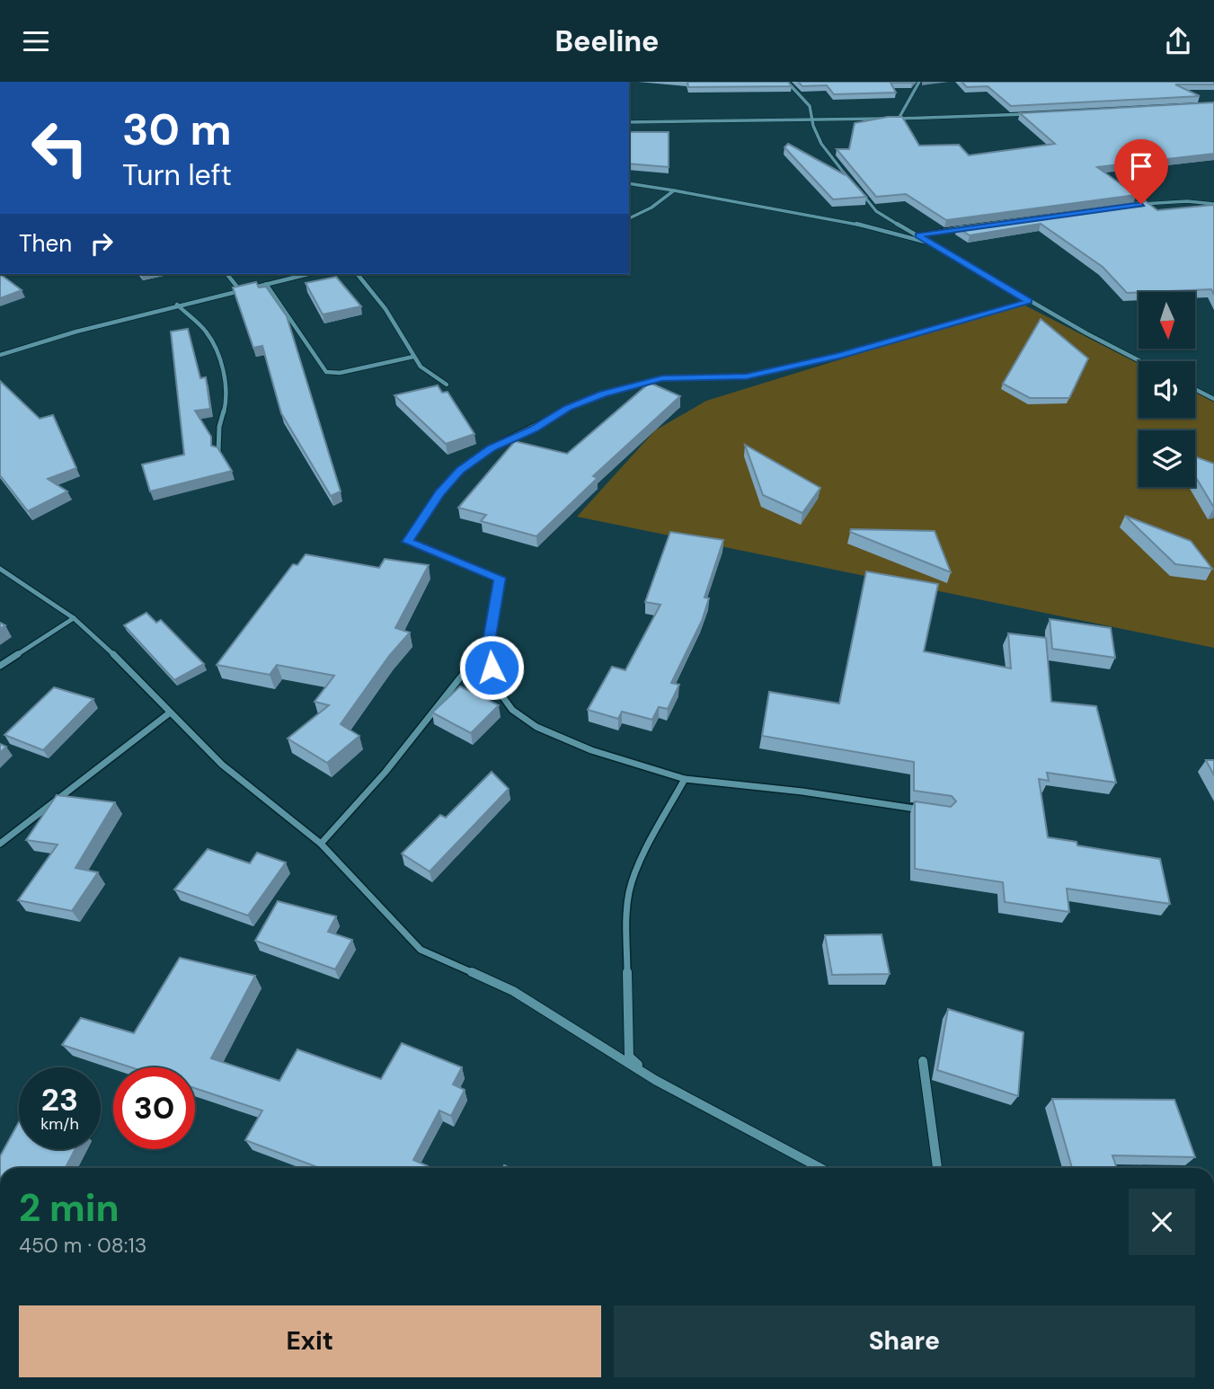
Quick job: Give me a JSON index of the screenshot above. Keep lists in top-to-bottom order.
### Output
{
  "north": "bottom",
  "page": {
    "header": "Beeline",
    "turn": ["30 m", "Turn left"],
    "then": "Then",
    "speed": "23 km/h",
    "limit": "30",
    "heading": ["2 min", "450 m · 08:13"],
    "buttons": ["Exit", "Share"]
  }
}
